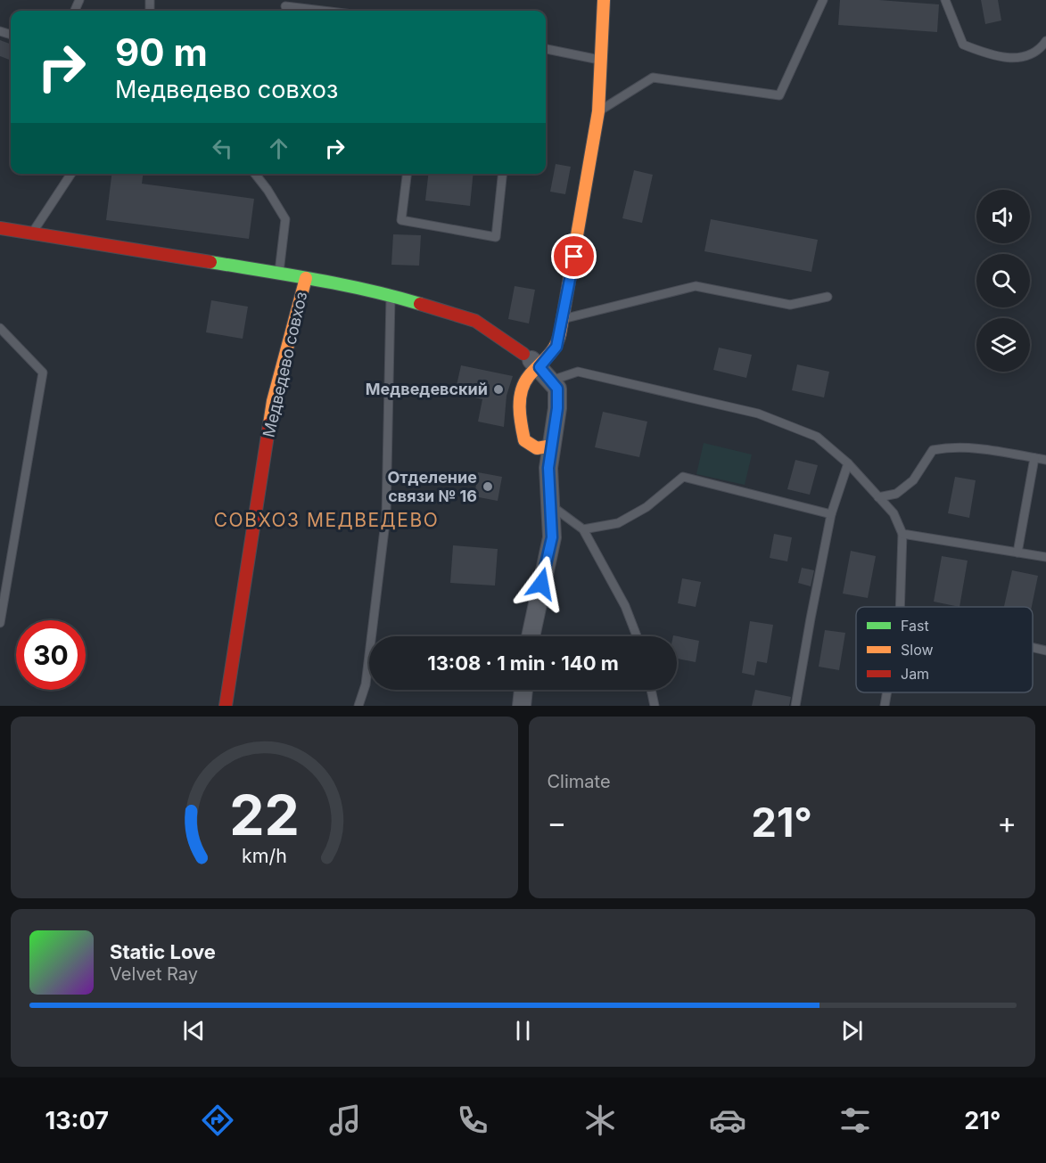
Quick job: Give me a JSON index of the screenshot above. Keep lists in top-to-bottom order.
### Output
{
  "streets": {
    "street": ["Медведево совхоз"]
  },
  "districts": ["СОВХОЗ МЕДВЕДЕВО"],
  "places": ["Медведевский", "Отделение связи № 16"],
  "legend": ["Fast", "Slow", "Jam"],
  "page": {
    "turn": ["90 m", "Медведево совхоз"],
    "limit": "30",
    "trip": "13:08 · 1 min · 140 m",
    "tile": "Climate",
    "heat": ["−", "21°", "+"],
    "song": ["Static Love", "Velvet Ray"],
    "tabs": ["13:07", "21°"],
    "gauge": ["22", "km/h"]
  }
}
